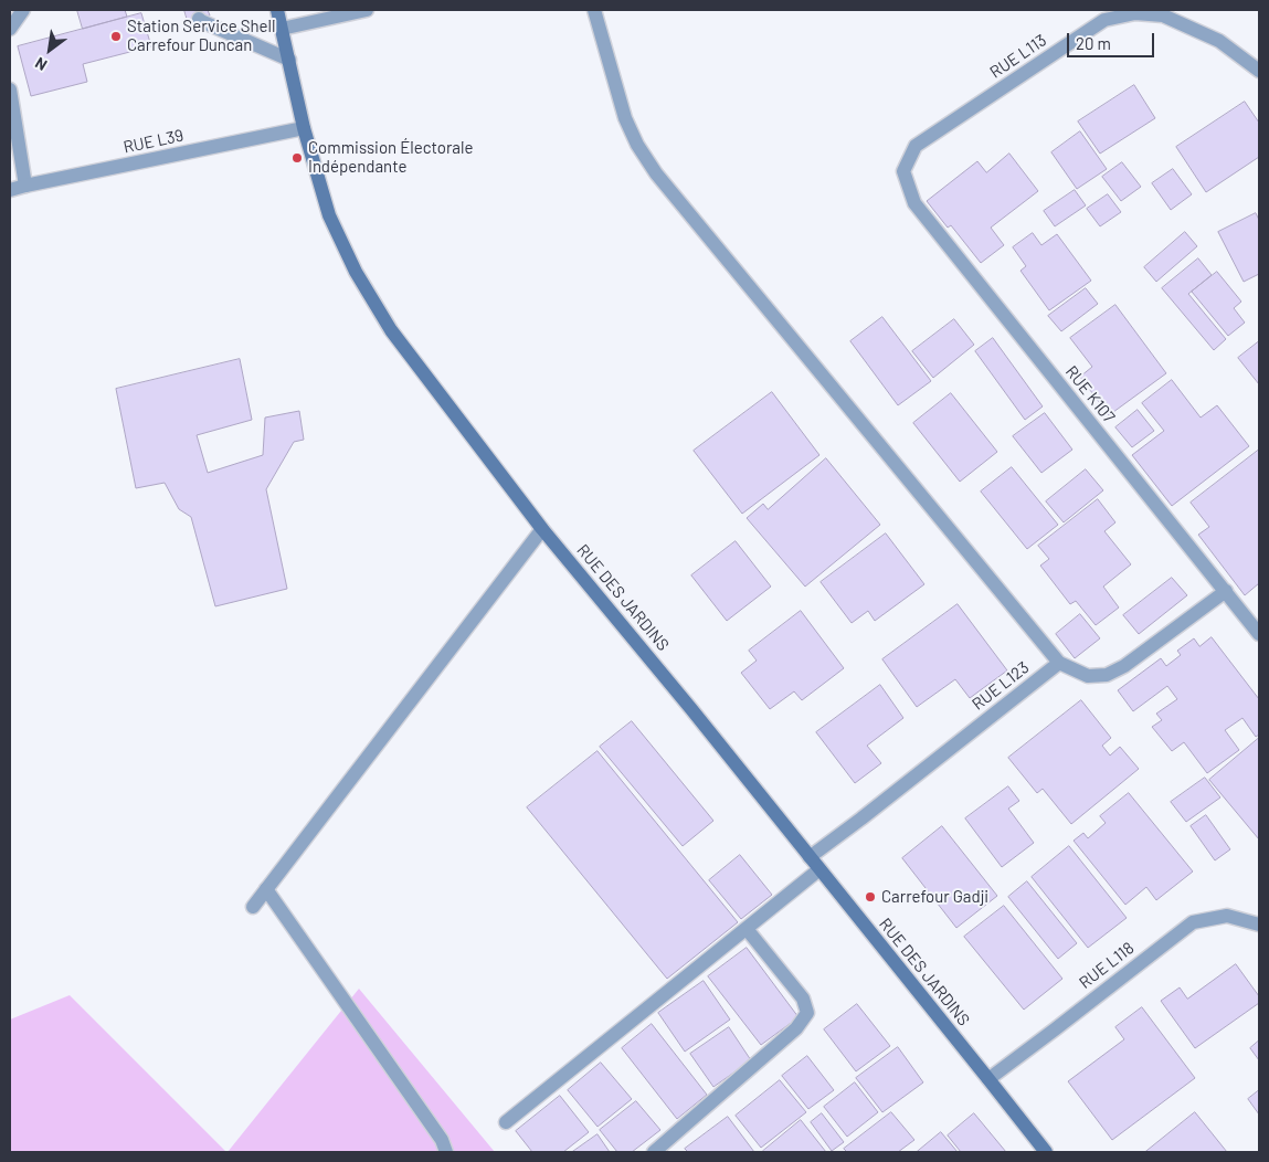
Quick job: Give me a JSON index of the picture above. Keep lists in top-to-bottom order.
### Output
{
  "streets": {
    "main road": ["RUE DES JARDINS"],
    "street": [
      "RUE L113",
      "RUE L39",
      "RUE K107",
      "RUE L123",
      "RUE L118"
    ]
  },
  "crossings": [
    ["RUE L113", "RUE K107"],
    ["RUE L39", "RUE DES JARDINS"],
    ["RUE DES JARDINS", "RUE L123"],
    ["RUE DES JARDINS", "RUE L118"]
  ],
  "places": ["Station Service Shell Carrefour Duncan", "Commission Électorale Indépendante", "Carrefour Gadji"],
  "scale_bar": "20 m",
  "north": "bottom left"
}
